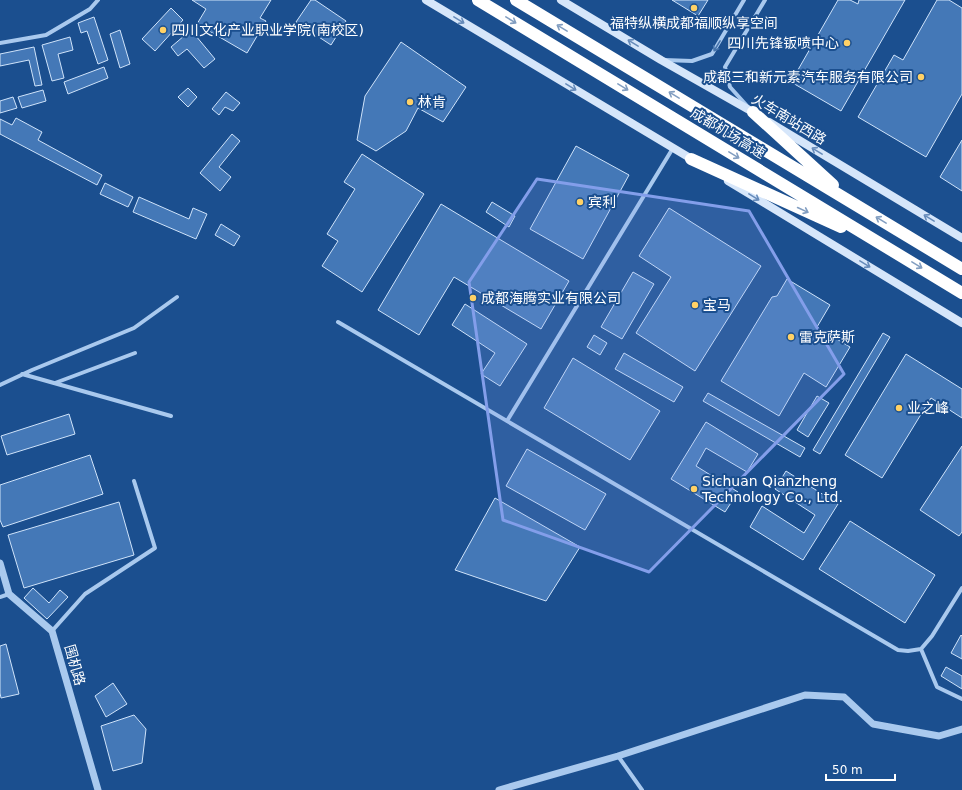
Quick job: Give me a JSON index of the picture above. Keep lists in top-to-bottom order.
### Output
{
  "streets": {
    "highway": ["成都机场高速"],
    "main road": ["火车南站西路"],
    "street": ["围机路"]
  },
  "places": [
    "福特纵横成都福顺纵享空间",
    "四川文化产业职业学院(南校区)",
    "四川先锋钣喷中心",
    "成都三和新元素汽车服务有限公司",
    "林肯",
    "宾利",
    "成都海腾实业有限公司",
    "宝马",
    "雷克萨斯",
    "业之峰",
    "Sichuan Qianzheng Technology Co., Ltd."
  ],
  "scale_bar": "50 m"
}
